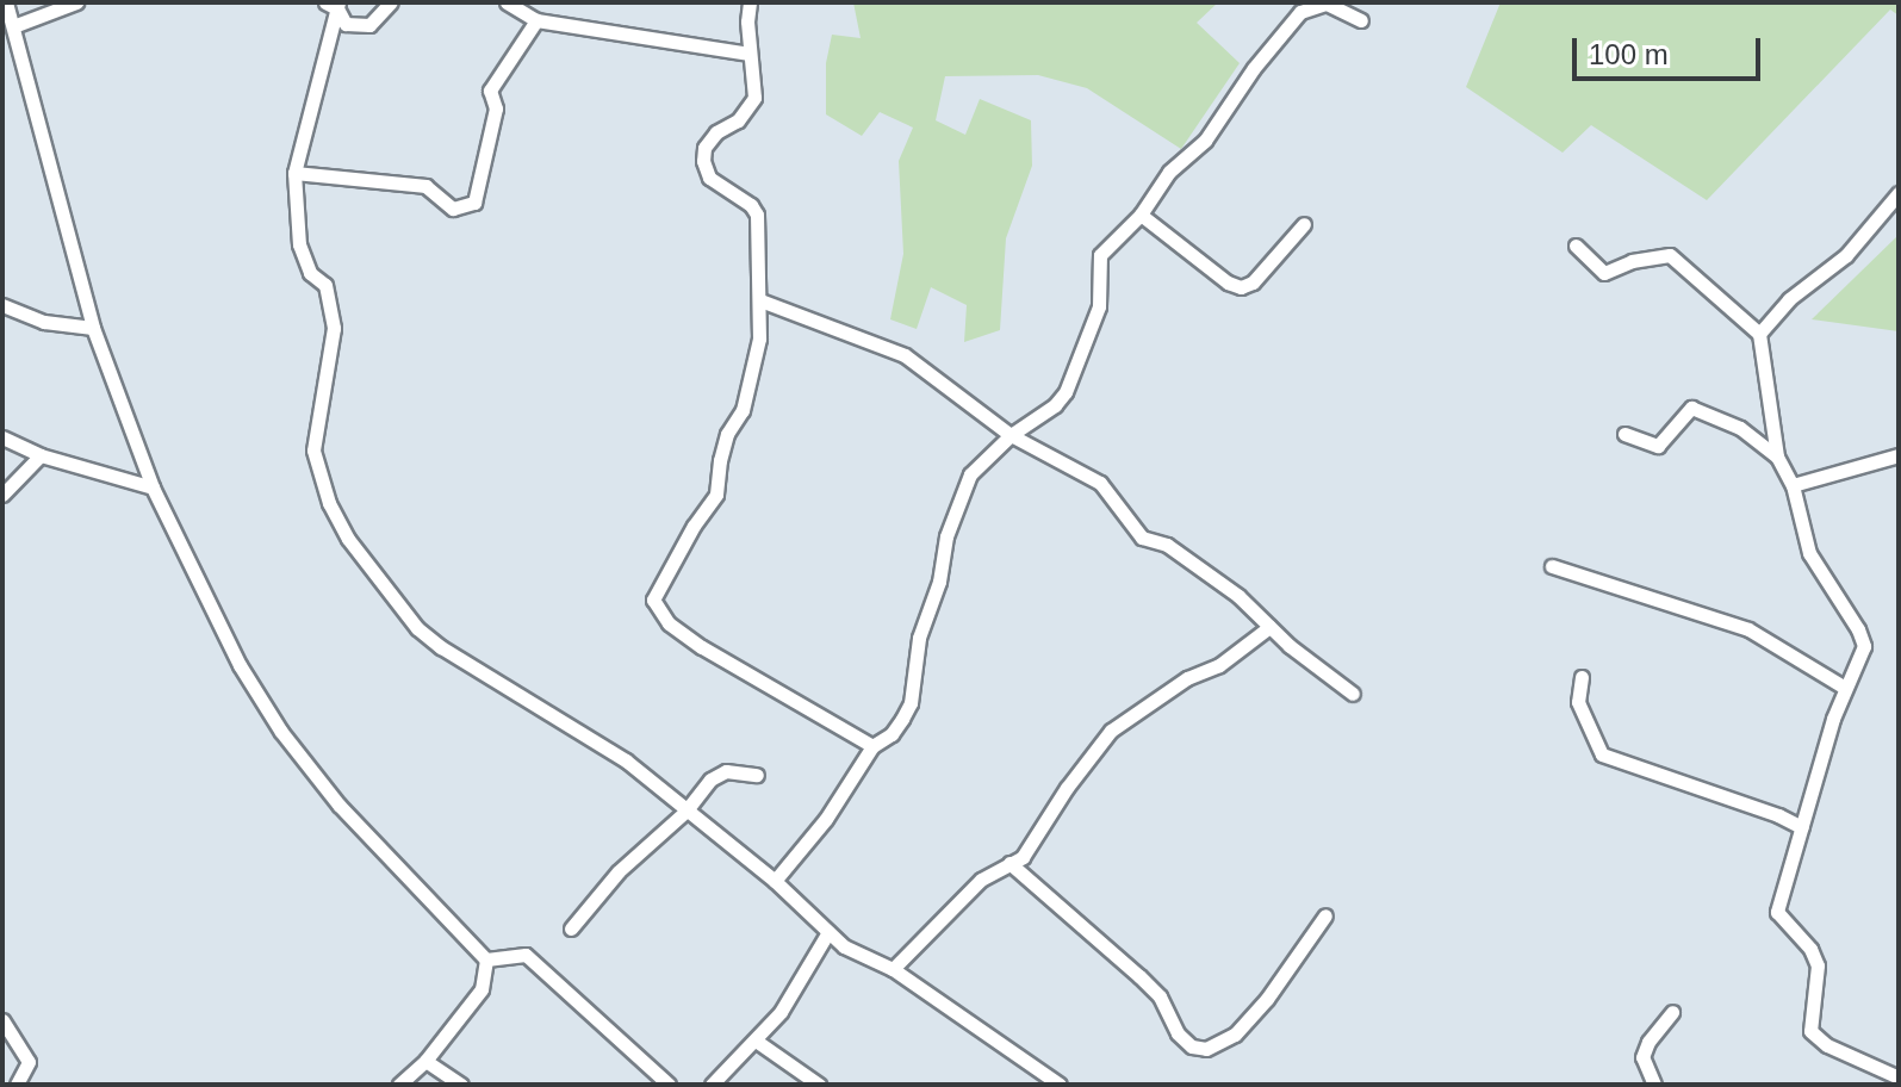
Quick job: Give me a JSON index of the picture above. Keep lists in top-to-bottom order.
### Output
{
  "scale_bar": "100 m"
}
